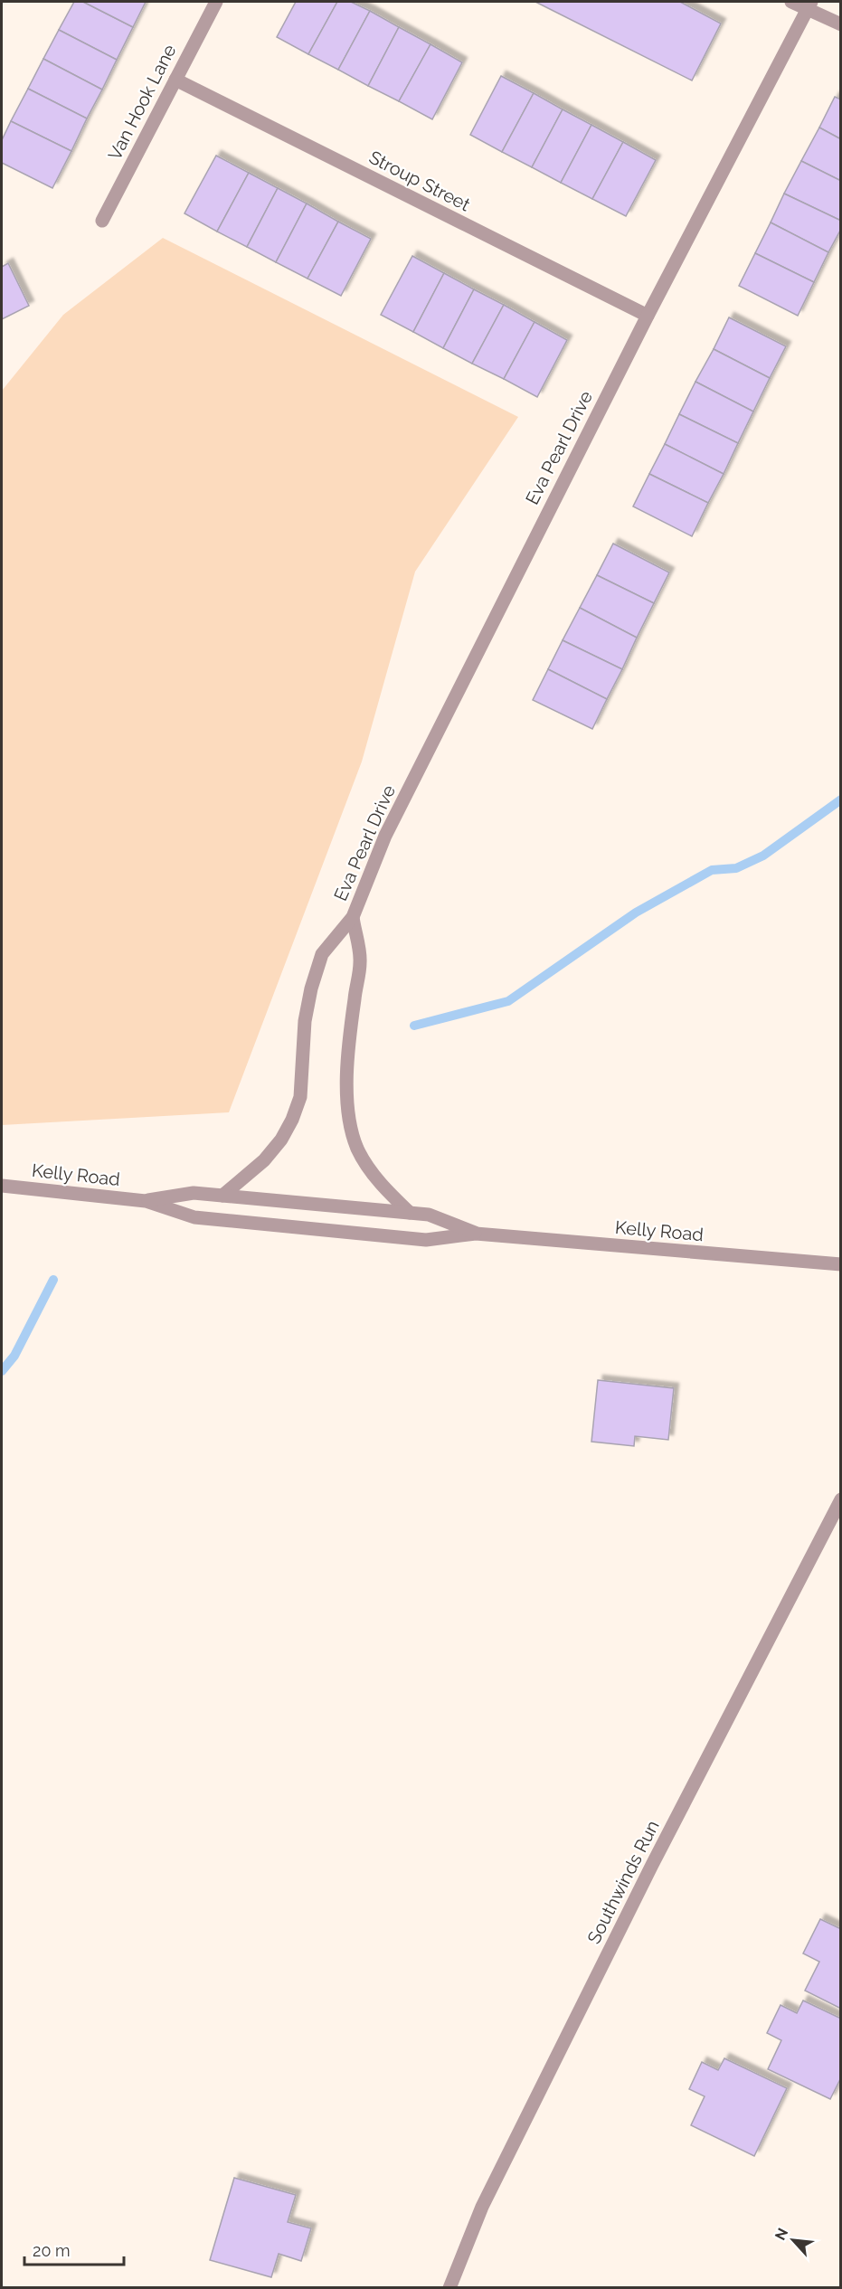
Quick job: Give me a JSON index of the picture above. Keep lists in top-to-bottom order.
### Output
{
  "streets": {
    "street": [
      "Van Hook Lane",
      "Stroup Street",
      "Eva Pearl Drive",
      "Kelly Road",
      "Southwinds Run"
    ]
  },
  "crossings": [
    ["Van Hook Lane", "Stroup Street"],
    ["Stroup Street", "Eva Pearl Drive"],
    ["Eva Pearl Drive", "Kelly Road"]
  ],
  "scale_bar": "20 m",
  "north": "top left"
}
